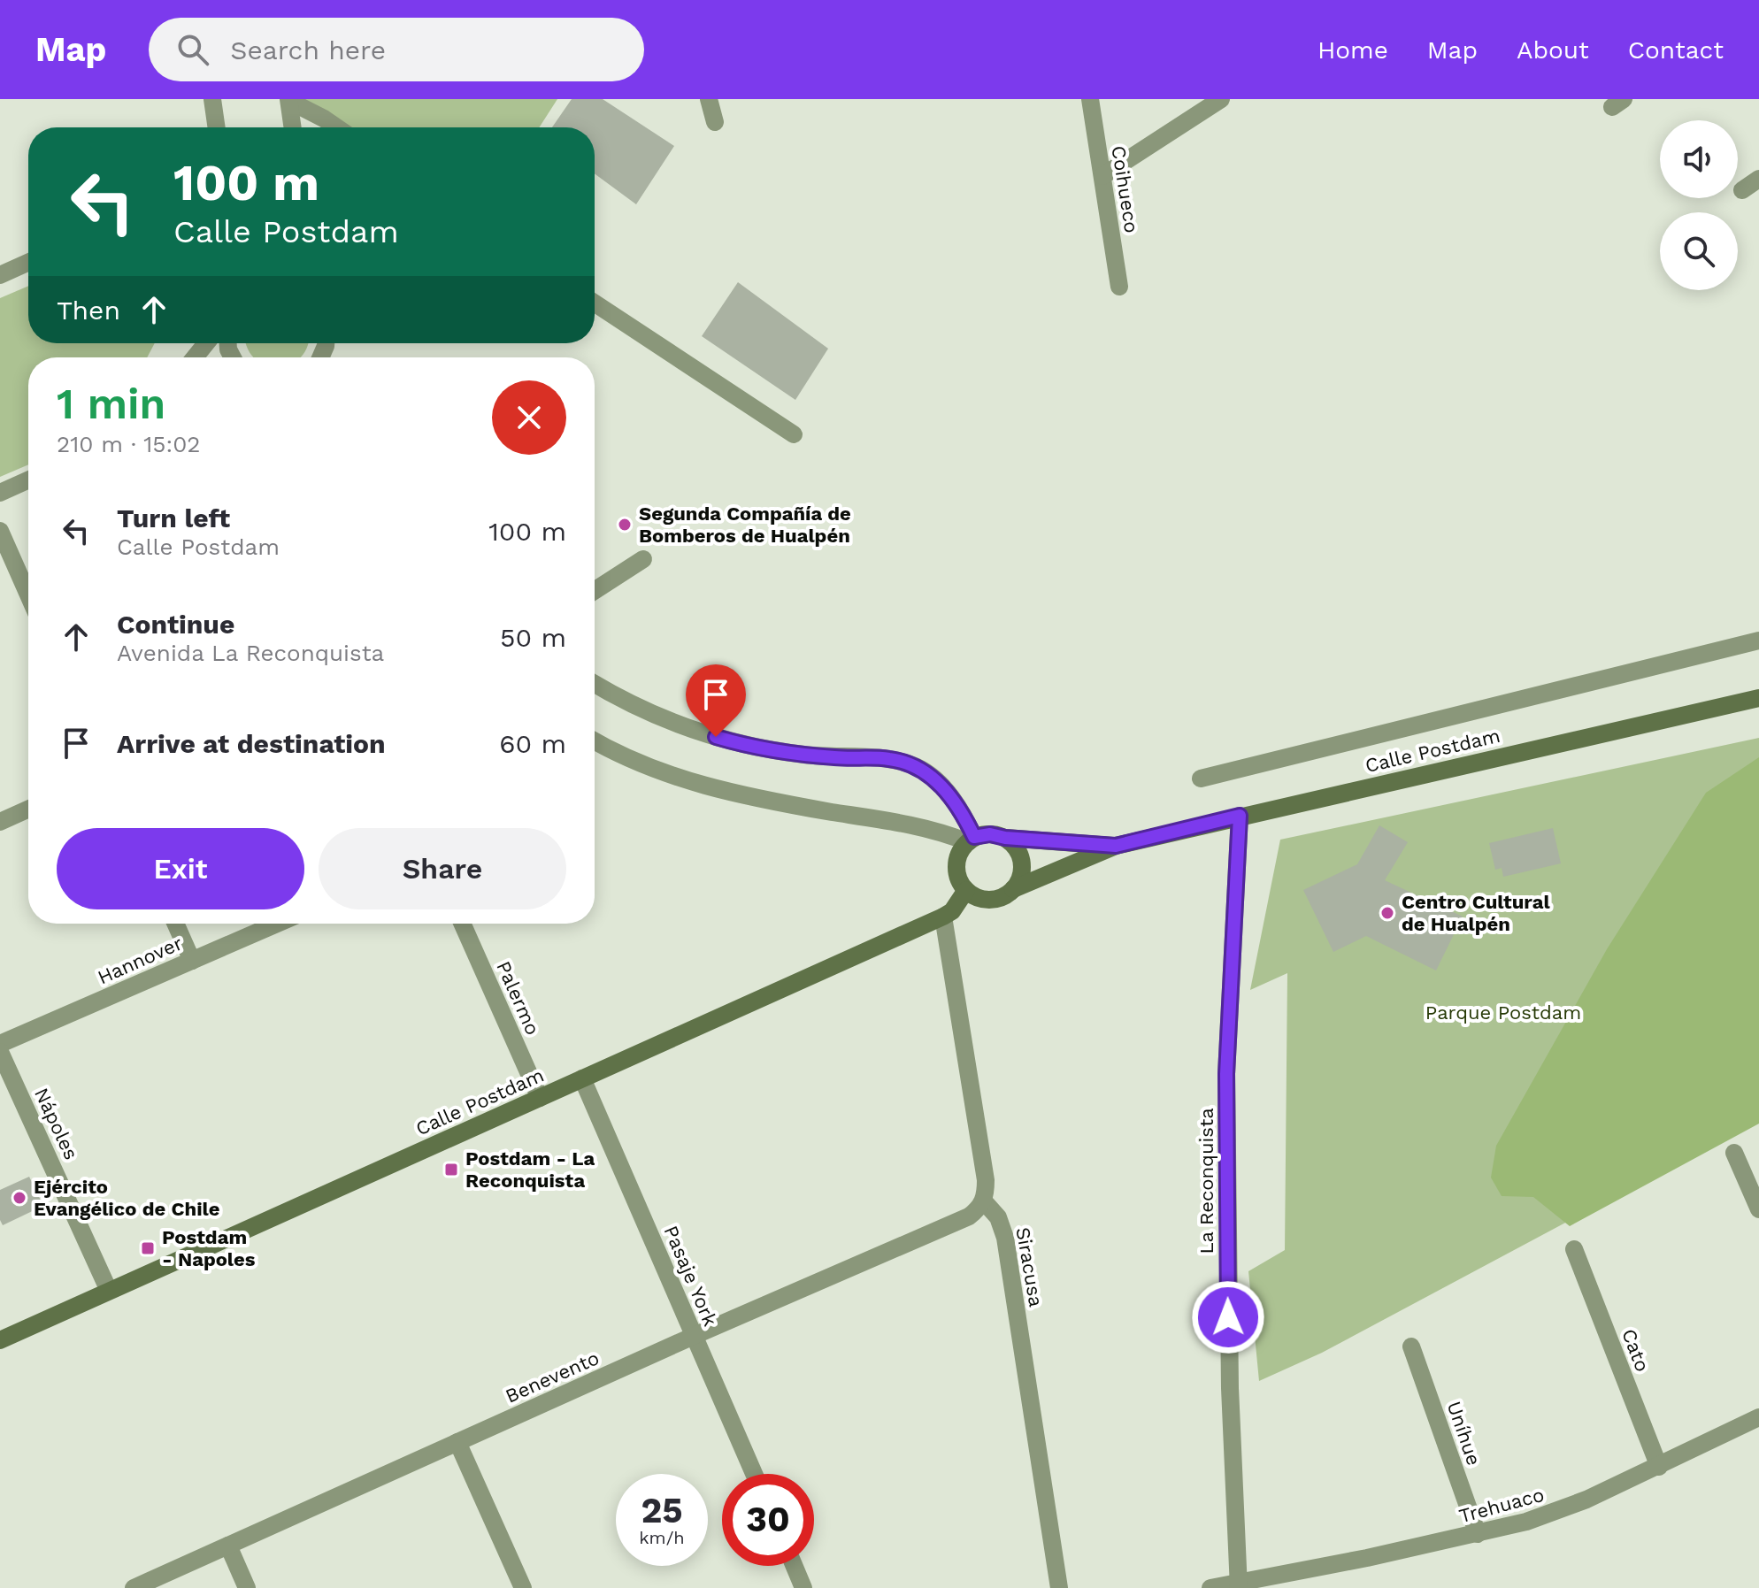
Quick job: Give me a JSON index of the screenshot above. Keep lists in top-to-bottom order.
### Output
{
  "streets": {
    "main road": ["Calle Postdam"],
    "street": [
      "Coihueco",
      "Hannover",
      "Palermo",
      "Nápoles",
      "La Reconquista",
      "Siracusa",
      "Pasaje York",
      "Cato",
      "Benevento",
      "Uníhue",
      "Trehuaco"
    ]
  },
  "crossings": [
    ["Calle Postdam", "Palermo"],
    ["Calle Postdam", "Nápoles"],
    ["Calle Postdam", "La Reconquista"],
    ["Calle Postdam", "Pasaje York"],
    ["La Reconquista", "Trehuaco"],
    ["Siracusa", "Benevento"],
    ["Pasaje York", "Benevento"],
    ["Cato", "Trehuaco"],
    ["Uníhue", "Trehuaco"]
  ],
  "parks": ["Parque Postdam"],
  "places": {
    "other": ["Segunda Compañía de Bomberos de Hualpén", "Centro Cultural de Hualpén", "Ejército Evangélico de Chile"],
    "transit": ["Postdam - La Reconquista", "Postdam - Napoles"]
  },
  "page": {
    "header": "Map",
    "search": "Search here",
    "nav": [
      "Home",
      "Map",
      "About",
      "Contact"
    ],
    "turn": ["100 m", "Calle Postdam"],
    "then": "Then",
    "heading": ["1 min", "210 m · 15:02"],
    "list": [
      {
        "name": "Turn left",
        "note": "Calle Postdam",
        "value": "100 m"
      },
      {
        "name": "Continue",
        "note": "Avenida La Reconquista",
        "value": "50 m"
      },
      {
        "name": "Arrive at destination",
        "value": "60 m"
      }
    ],
    "buttons": ["Exit", "Share"],
    "speed": "25 km/h",
    "limit": "30"
  }
}
